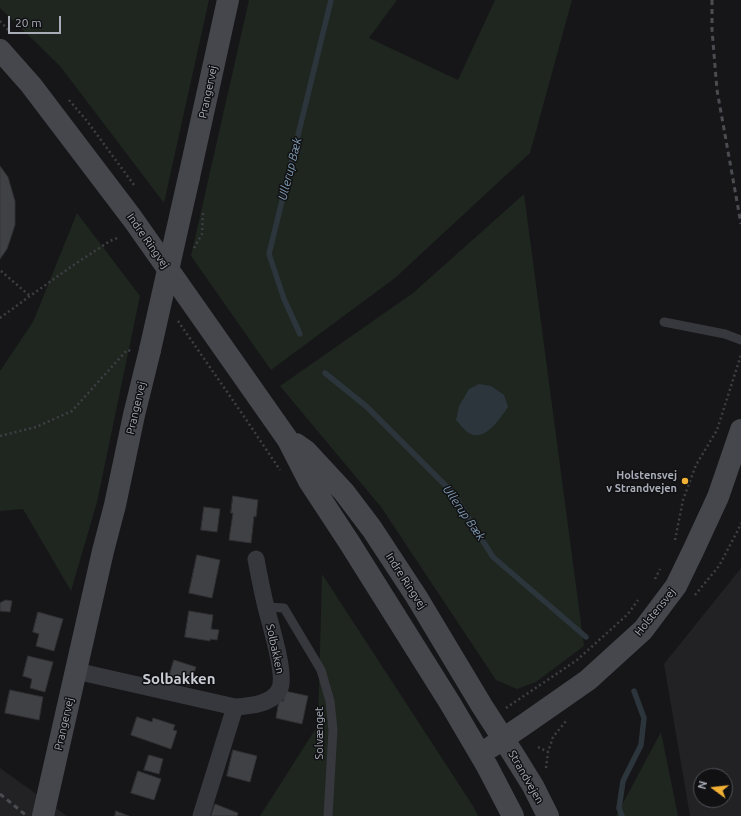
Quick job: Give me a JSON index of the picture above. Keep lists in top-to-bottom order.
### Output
{
  "streets": {
    "street": [
      "Prangervej",
      "Indre Ringvej",
      "Holstensvej",
      "Solbakken",
      "Strandvejen"
    ],
    "lane": ["Solvænget"]
  },
  "crossings": [
    ["Prangervej", "Solbakken"],
    ["Indre Ringvej", "Holstensvej"],
    ["Indre Ringvej", "Strandvejen"],
    ["Holstensvej", "Strandvejen"],
    ["Solbakken", "Solvænget"]
  ],
  "districts": ["Solbakken"],
  "water": ["Ullerup Bæk"],
  "places": ["Holstensvej v Strandvejen"],
  "scale_bar": "20 m",
  "north": "left"
}
